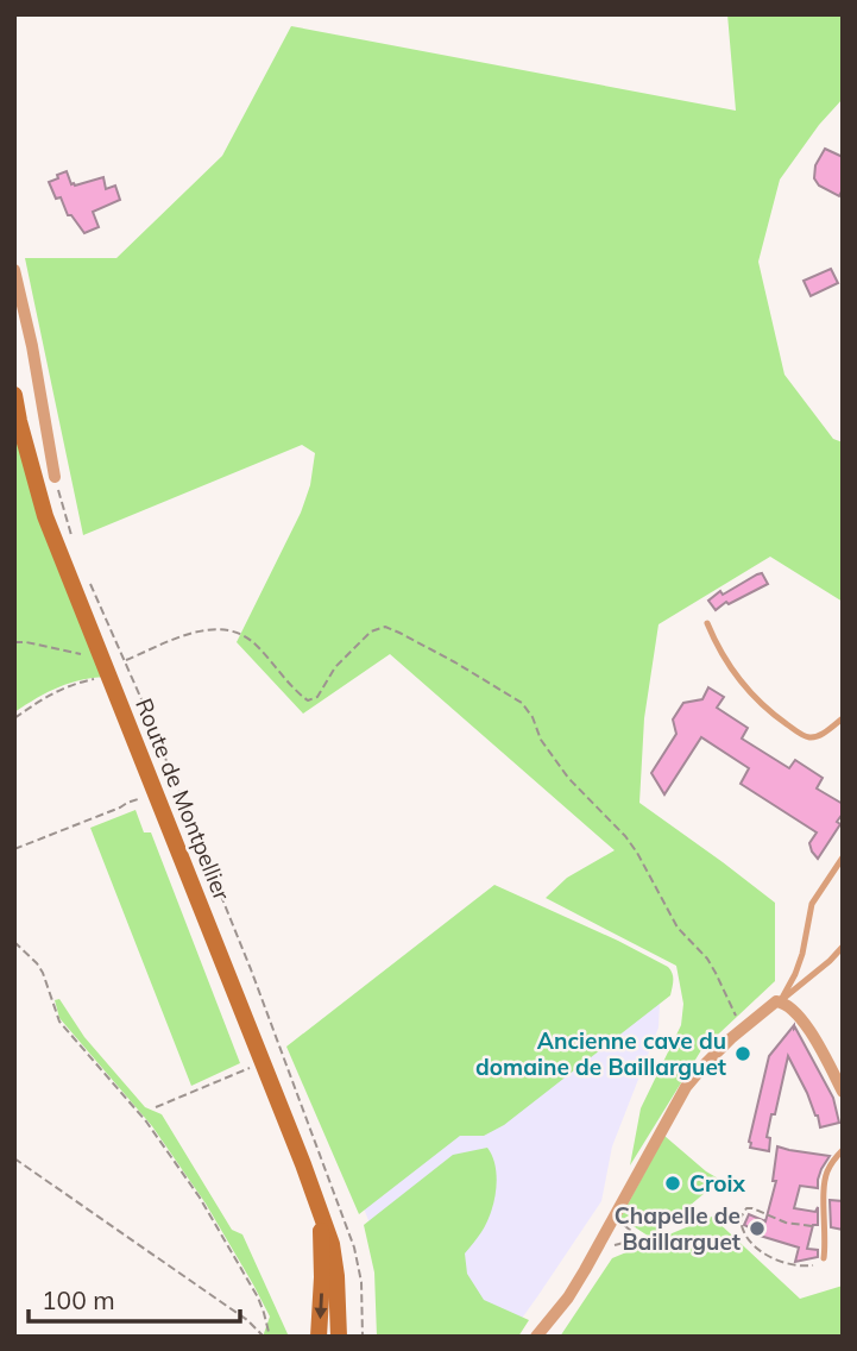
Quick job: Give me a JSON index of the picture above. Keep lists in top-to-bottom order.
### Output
{
  "streets": {
    "main road": ["Route de Montpellier"]
  },
  "places": ["Ancienne cave du domaine de Baillarguet", "Croix", "Chapelle de Baillarguet"],
  "scale_bar": "100 m"
}
